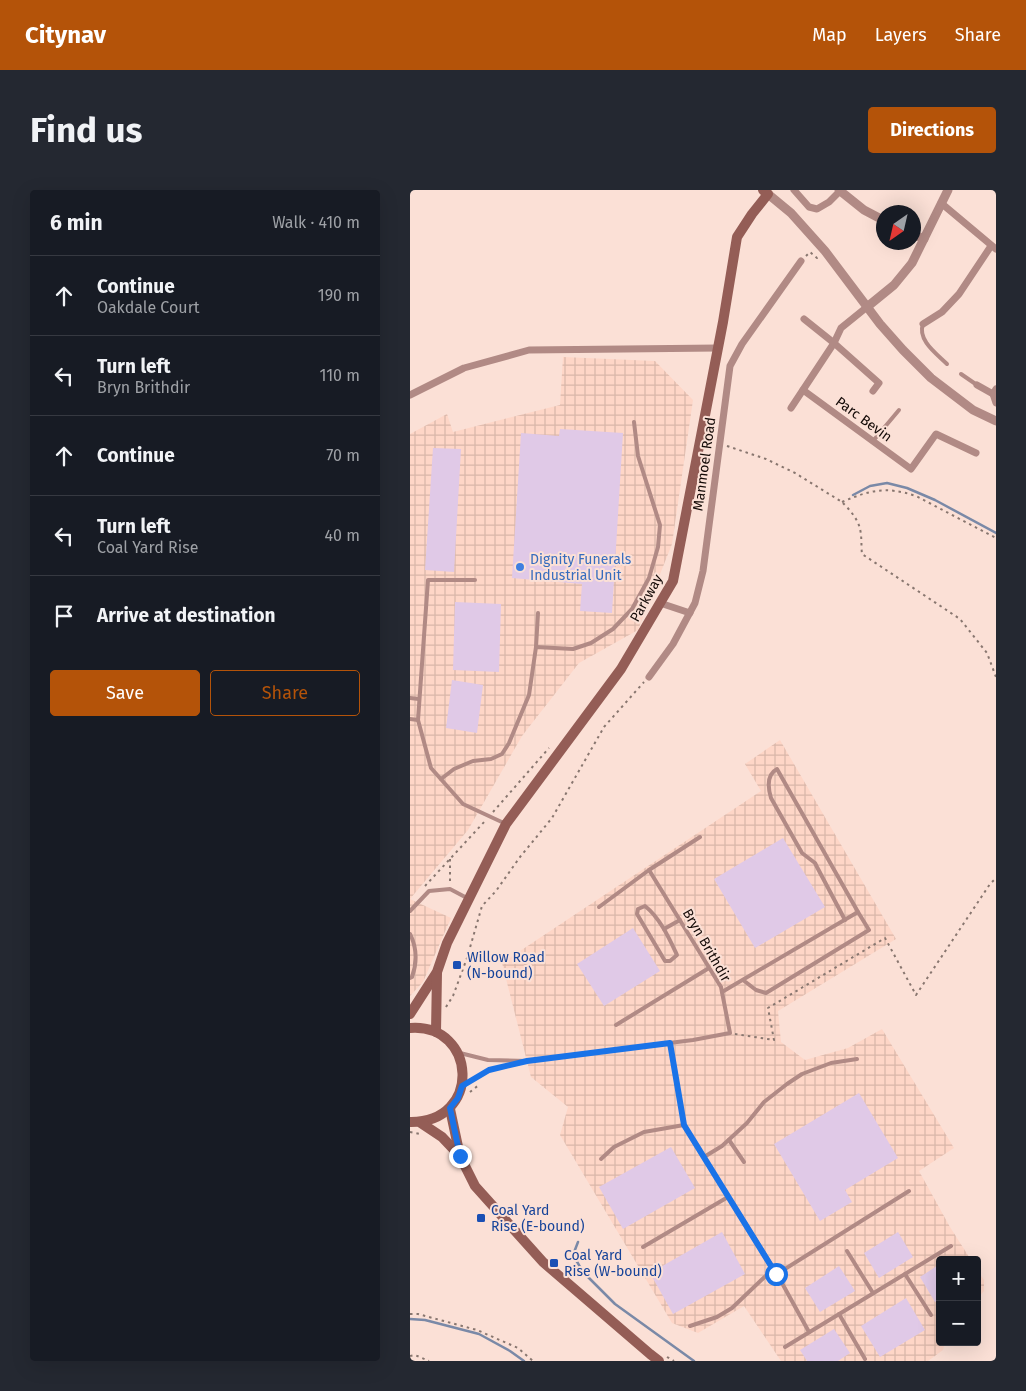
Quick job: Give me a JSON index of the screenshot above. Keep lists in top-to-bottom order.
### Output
{
  "streets": {
    "main road": ["Parkway"],
    "street": ["Parc Bevin", "Manmoel Road"],
    "lane": ["Bryn Brithdir"]
  },
  "places": {
    "other": ["Dignity Funerals Industrial Unit"],
    "transit": ["Willow Road (N-bound)", "Coal Yard Rise (E-bound)", "Coal Yard Rise (W-bound)"]
  },
  "north": "bottom left",
  "page": {
    "header": "Citynav",
    "nav": ["Map", "Layers", "Share"],
    "buttons": [
      "Directions",
      ["Save", "Share"]
    ],
    "title": "Find us",
    "heading": ["6 min", "Walk · 410 m"],
    "list": [
      ["Continue", "Oakdale Court", "190 m"],
      ["Turn left", "Bryn Brithdir", "110 m"],
      ["Continue", "70 m"],
      ["Turn left", "Coal Yard Rise", "40 m"],
      "Arrive at destination"
    ],
    "map_buttons": ["+", "−"]
  }
}
